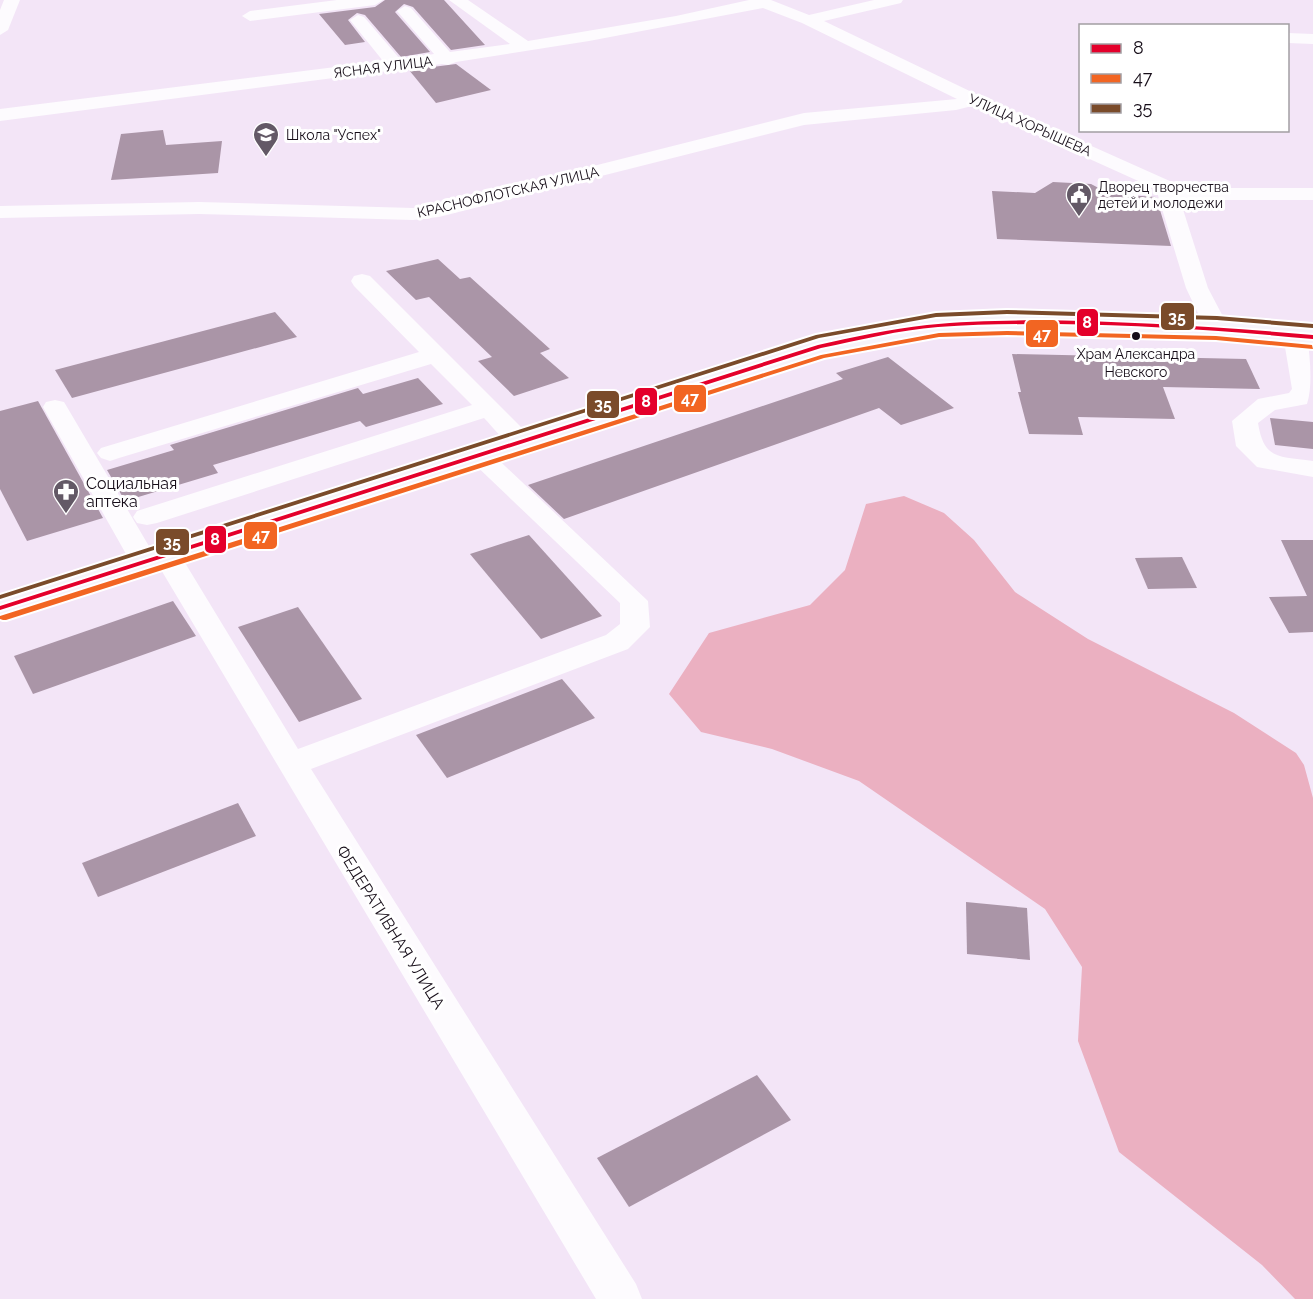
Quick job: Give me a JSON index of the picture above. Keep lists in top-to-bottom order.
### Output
{
  "streets": {
    "street": [
      "ЯСНАЯ УЛИЦА",
      "УЛИЦА ХОРЫШЕВА",
      "КРАСНОФЛОТСКАЯ УЛИЦА",
      "ФЕДЕРАТИВНАЯ УЛИЦА"
    ]
  },
  "crossings": [
    ["ЯСНАЯ УЛИЦА", "УЛИЦА ХОРЫШЕВА"],
    ["УЛИЦА ХОРЫШЕВА", "КРАСНОФЛОТСКАЯ УЛИЦА"]
  ],
  "places": {
    "school or university": ["Школа \"Успех\""],
    "public building": ["Дворец творчества детей и молодежи"],
    "other": ["Храм Александра Невского"],
    "pharmacy": ["Социальная аптека"]
  },
  "lines": ["transit line 35", "transit line 8", "transit line 47"],
  "legend": ["8", "47", "35"]
}
